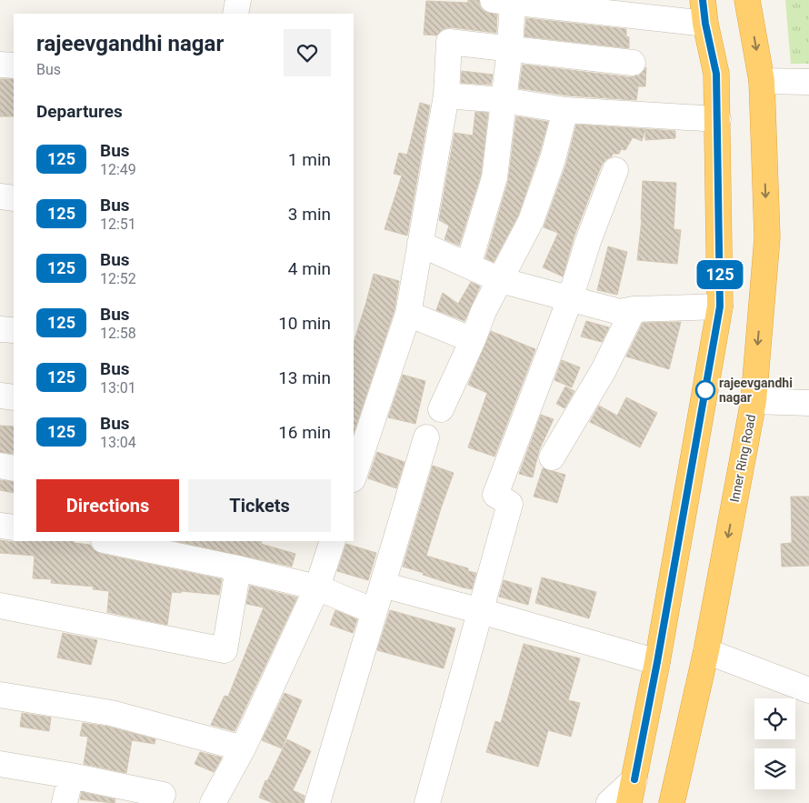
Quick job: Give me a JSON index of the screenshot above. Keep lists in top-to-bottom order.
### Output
{
  "streets": {
    "highway": ["Inner Ring Road"]
  },
  "places": ["rajeevgandhi nagar"],
  "lines": ["bus line 125"],
  "page": {
    "on_map": "125",
    "heading": [
      ["rajeevgandhi nagar", "Bus"],
      "Departures"
    ],
    "list": [
      {
        "mark": "125",
        "name": "Bus",
        "note": "12:49",
        "value": "1 min"
      },
      {
        "mark": "125",
        "name": "Bus",
        "note": "12:51",
        "value": "3 min"
      },
      {
        "mark": "125",
        "name": "Bus",
        "note": "12:52",
        "value": "4 min"
      },
      {
        "mark": "125",
        "name": "Bus",
        "note": "12:58",
        "value": "10 min"
      },
      {
        "mark": "125",
        "name": "Bus",
        "note": "13:01",
        "value": "13 min"
      },
      {
        "mark": "125",
        "name": "Bus",
        "note": "13:04",
        "value": "16 min"
      }
    ],
    "buttons": ["Directions", "Tickets"]
  }
}
